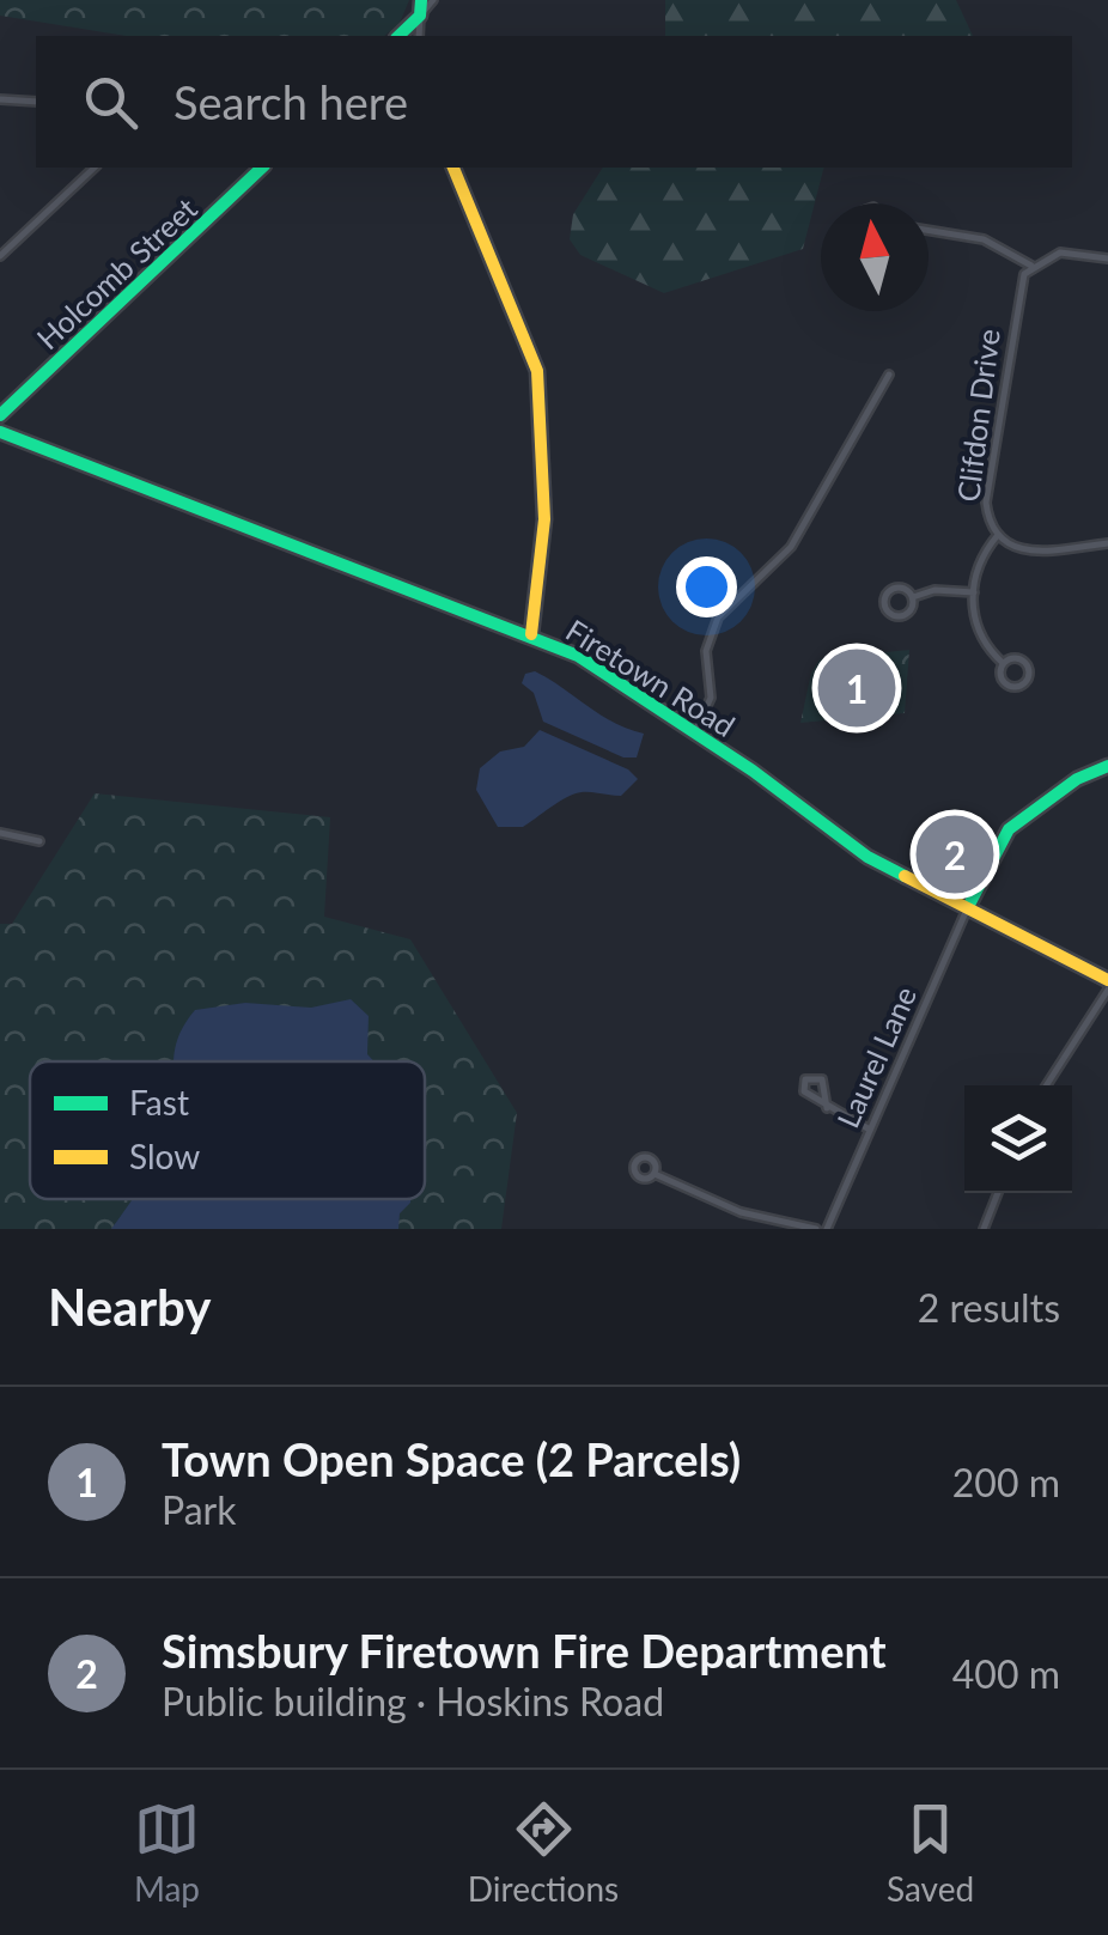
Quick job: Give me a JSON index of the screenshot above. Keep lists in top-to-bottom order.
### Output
{
  "streets": {
    "street": [
      "Holcomb Street",
      "Clifdon Drive",
      "Firetown Road",
      "Laurel Lane"
    ]
  },
  "crossings": [
    ["Firetown Road", "Laurel Lane"]
  ],
  "legend": ["Fast", "Slow"],
  "north": "top",
  "page": {
    "search": "Search here",
    "pins": ["1", "2"],
    "heading": ["Nearby", "2 results"],
    "list": [
      {
        "mark": "1",
        "name": "Town Open Space (2 Parcels)",
        "note": "Park",
        "value": "200 m"
      },
      {
        "mark": "2",
        "name": "Simsbury Firetown Fire Department",
        "note": "Public building · Hoskins Road",
        "value": "400 m"
      }
    ],
    "nav": ["Map", "Directions", "Saved"]
  }
}
